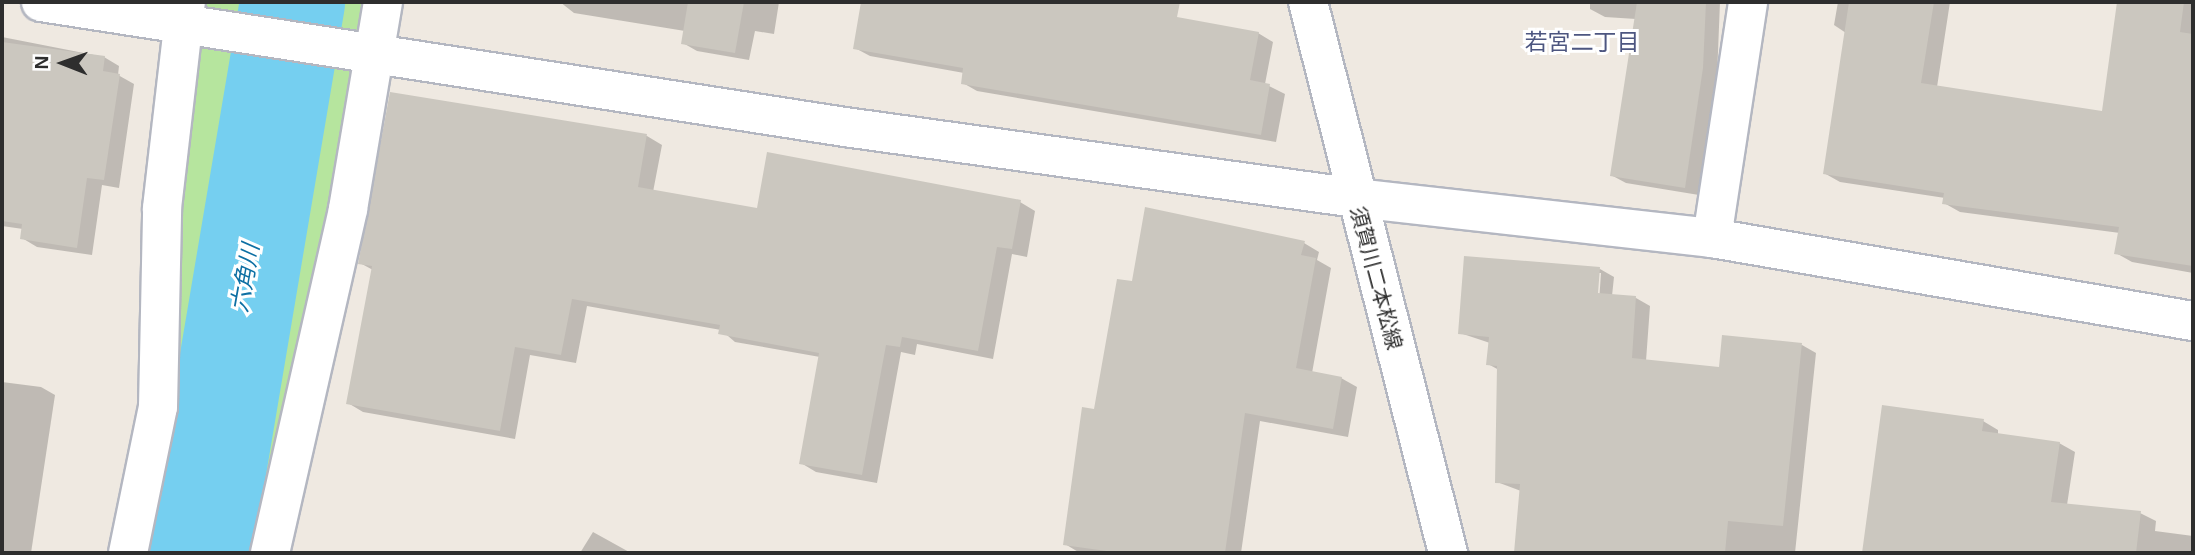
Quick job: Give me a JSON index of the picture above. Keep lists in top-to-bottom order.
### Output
{
  "streets": {
    "street": ["須賀川二本松線"]
  },
  "districts": ["若宮二丁目"],
  "water": ["六角川"],
  "north": "left"
}
